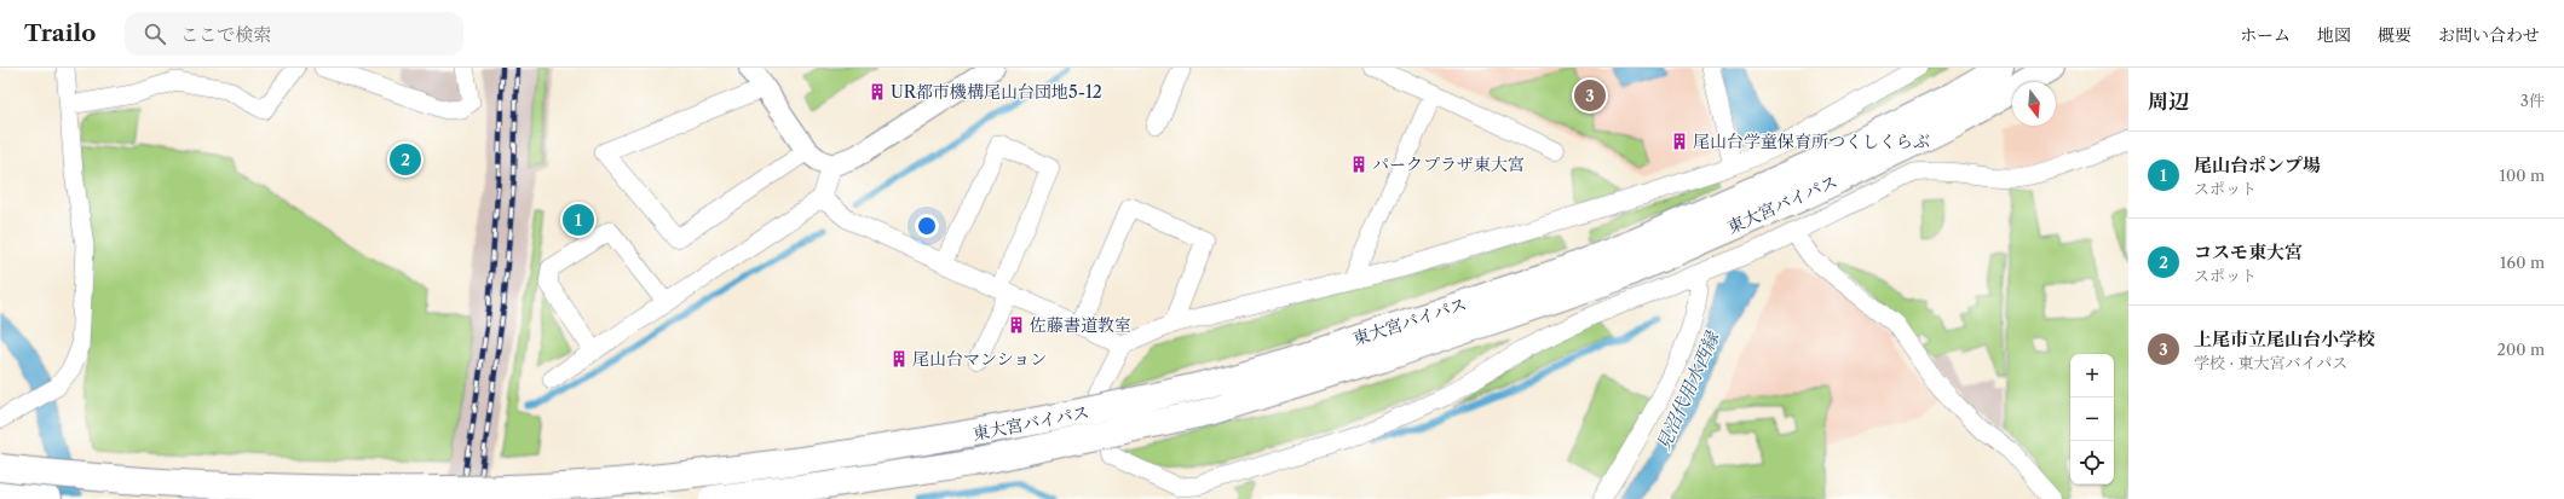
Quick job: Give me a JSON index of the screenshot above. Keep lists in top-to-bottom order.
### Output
{
  "streets": {
    "highway": ["東大宮バイパス"]
  },
  "water": ["見沼代用水西縁"],
  "places": {
    "building": [
      "UR都市機構尾山台団地5-12",
      "尾山台学童保育所つくしくらぶ",
      "パークプラザ東大宮",
      "佐藤書道教室",
      "尾山台マンション"
    ]
  },
  "north": "bottom",
  "page": {
    "header": "Trailo",
    "search": "ここで検索",
    "nav": [
      "ホーム",
      "地図",
      "概要",
      "お問い合わせ"
    ],
    "heading": ["周辺", "3件"],
    "pins": ["3", "2", "1"],
    "list": [
      {
        "mark": "1",
        "name": "尾山台ポンプ場",
        "note": "スポット",
        "value": "100 m"
      },
      {
        "mark": "2",
        "name": "コスモ東大宮",
        "note": "スポット",
        "value": "160 m"
      },
      {
        "mark": "3",
        "name": "上尾市立尾山台小学校",
        "note": "学校 · 東大宮バイパス",
        "value": "200 m"
      }
    ],
    "map_buttons": ["+", "−"]
  }
}
